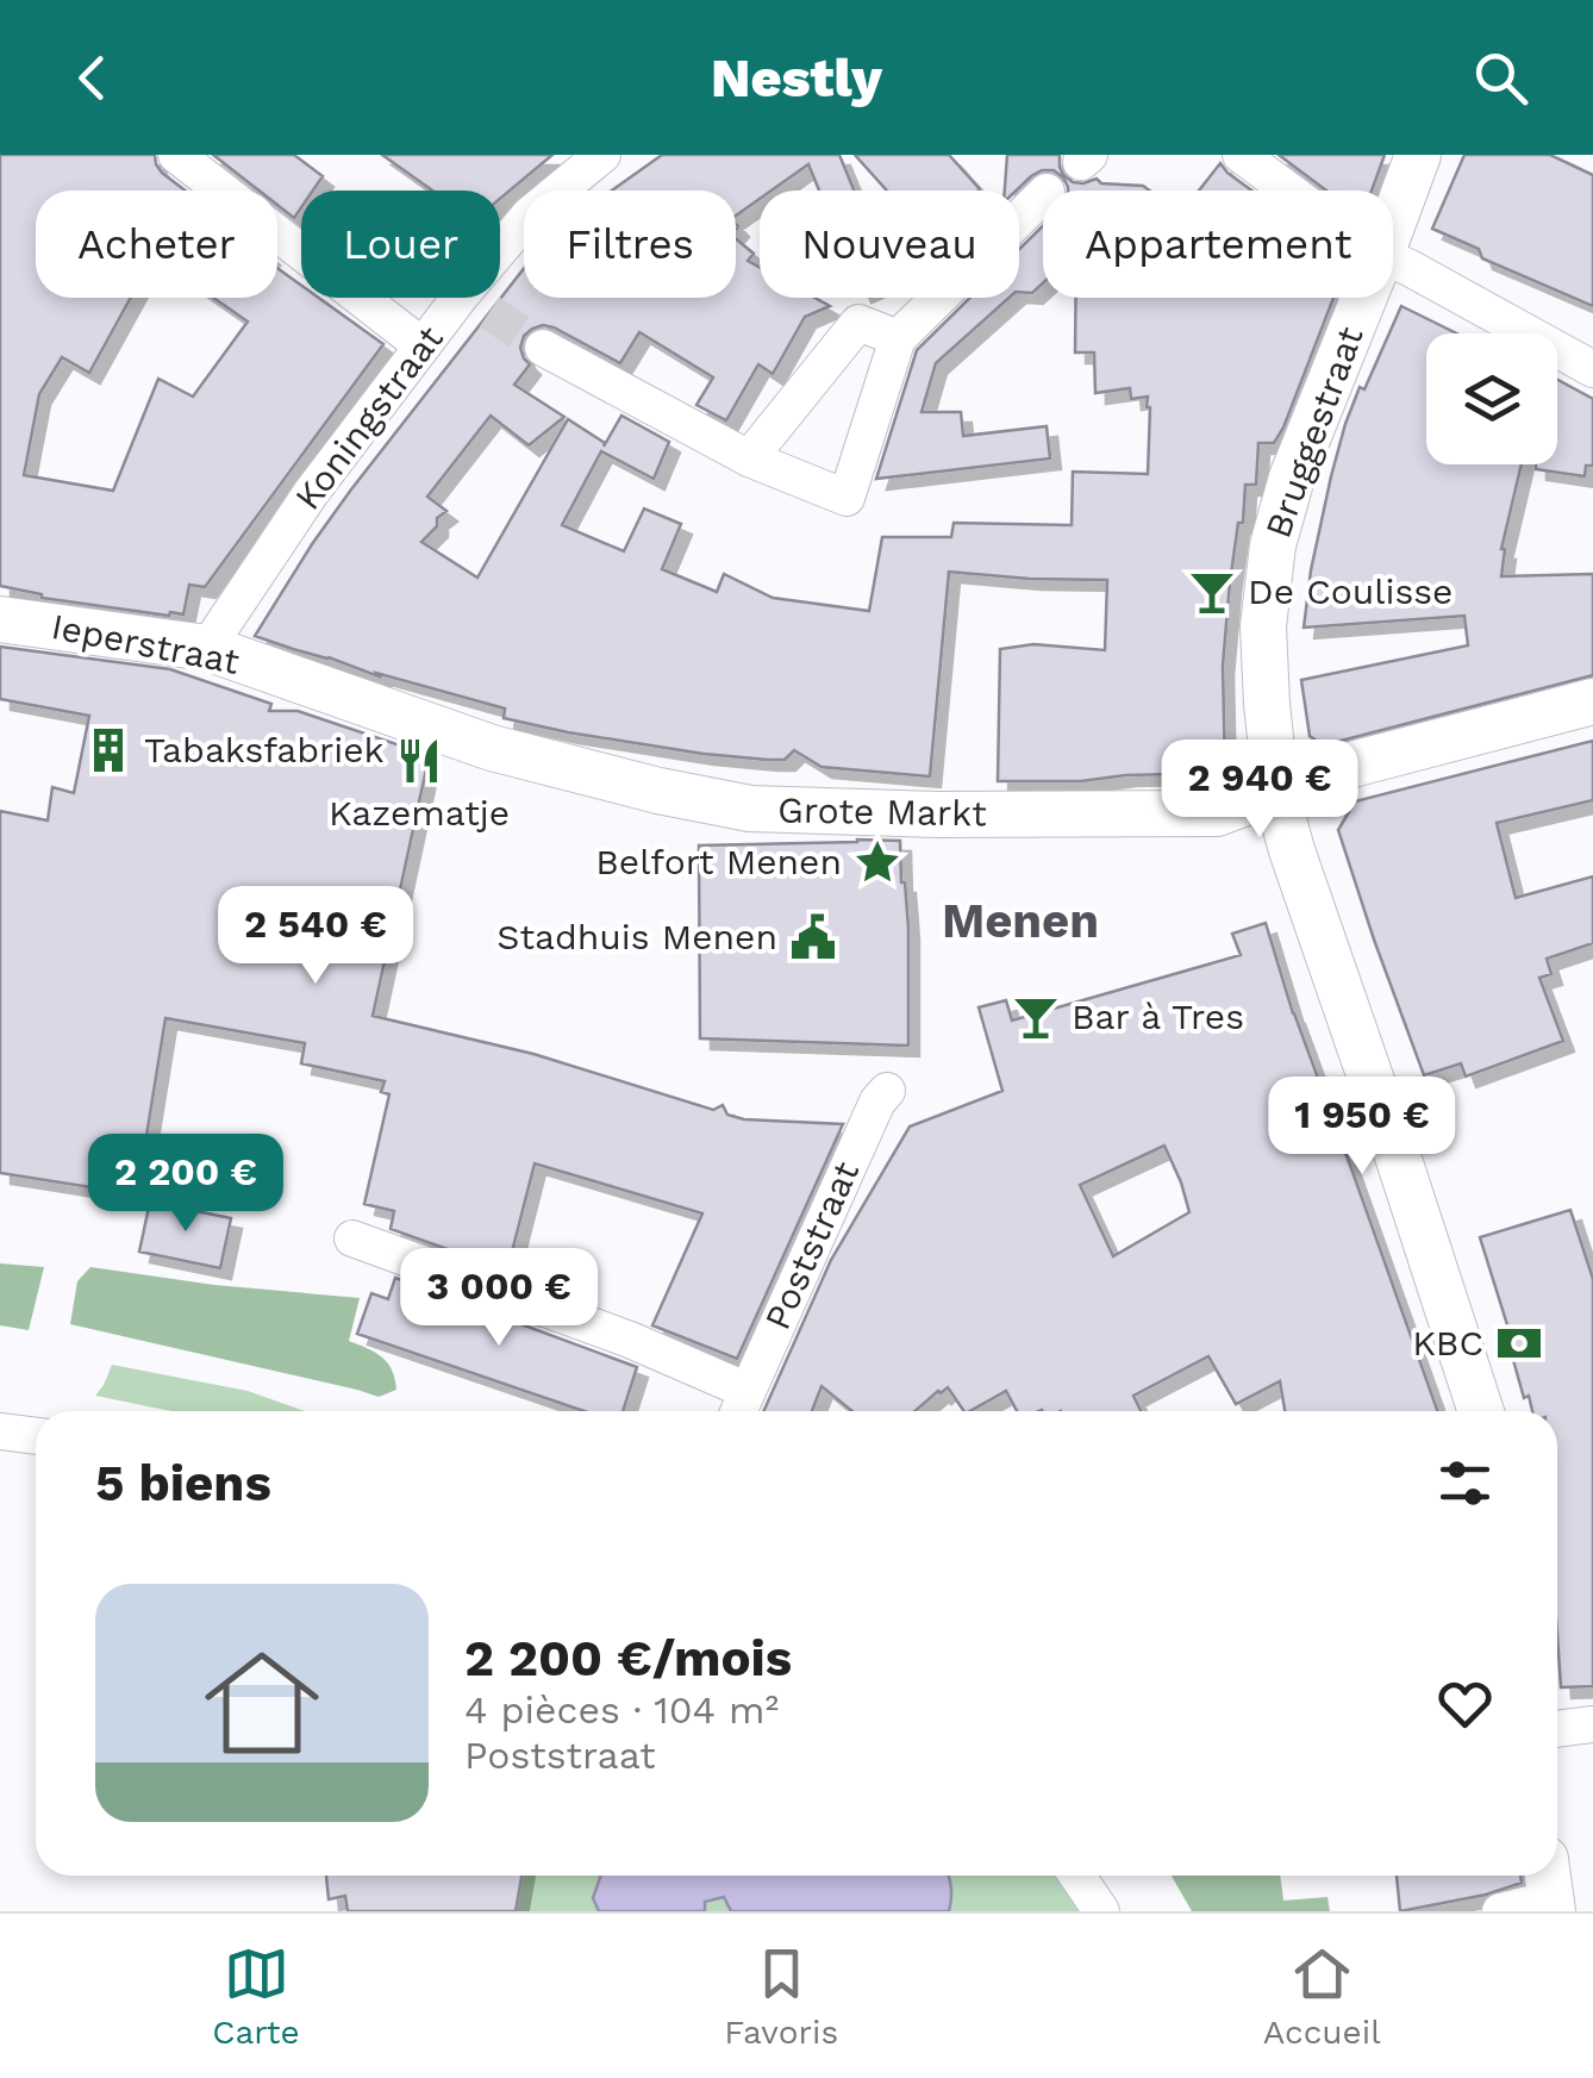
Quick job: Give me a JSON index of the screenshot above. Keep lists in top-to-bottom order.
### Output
{
  "streets": {
    "street": [
      "Koningstraat",
      "Bruggestraat",
      "Ieperstraat",
      "Grote Markt",
      "Poststraat"
    ]
  },
  "crossings": [
    ["Koningstraat", "Ieperstraat"],
    ["Bruggestraat", "Grote Markt"],
    ["Ieperstraat", "Grote Markt"]
  ],
  "districts": ["Menen"],
  "places": {
    "bar": ["De Coulisse", "Bar à Tres"],
    "building": ["Tabaksfabriek"],
    "restaurant": ["Kazematje"],
    "place": ["Belfort Menen"],
    "public building": ["Stadhuis Menen"],
    "bank": ["KBC"]
  },
  "page": {
    "header": "Nestly",
    "chip": [
      "Acheter",
      "Louer",
      "Filtres",
      "Nouveau",
      "Appartement"
    ],
    "price": [
      "2 940 €",
      "2 540 €",
      "1 950 €",
      "2 200 €",
      "3 000 €"
    ],
    "heading": "5 biens",
    "list": [
      {
        "name": "2 200 €/mois",
        "note": "4 pièces · 104 m² · Poststraat"
      }
    ],
    "tabs": ["Carte", "Favoris", "Accueil"]
  }
}
